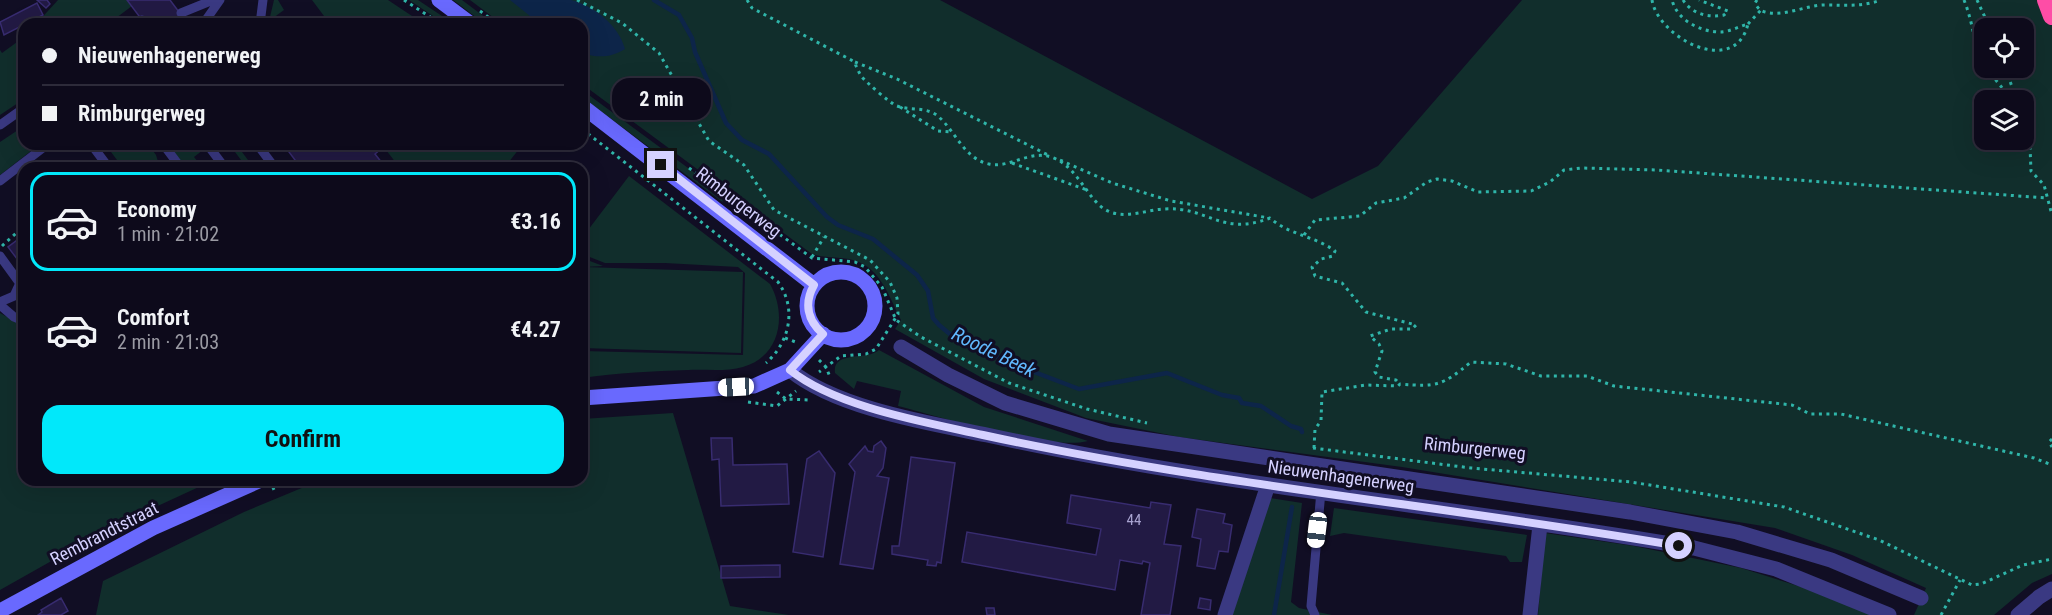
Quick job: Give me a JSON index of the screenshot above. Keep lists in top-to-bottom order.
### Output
{
  "streets": {
    "street": ["Rimburgerweg", "Nieuwenhagenerweg", "Rembrandtstraat"]
  },
  "water": ["Roode Beek"],
  "house_numbers": ["44"],
  "page": {
    "banner": ["Nieuwenhagenerweg", "Rimburgerweg"],
    "bubble": "2 min",
    "list": [
      {
        "name": "Economy",
        "note": "1 min · 21:02",
        "value": "€3.16"
      },
      {
        "name": "Comfort",
        "note": "2 min · 21:03",
        "value": "€4.27"
      }
    ],
    "buttons": "Confirm"
  }
}
